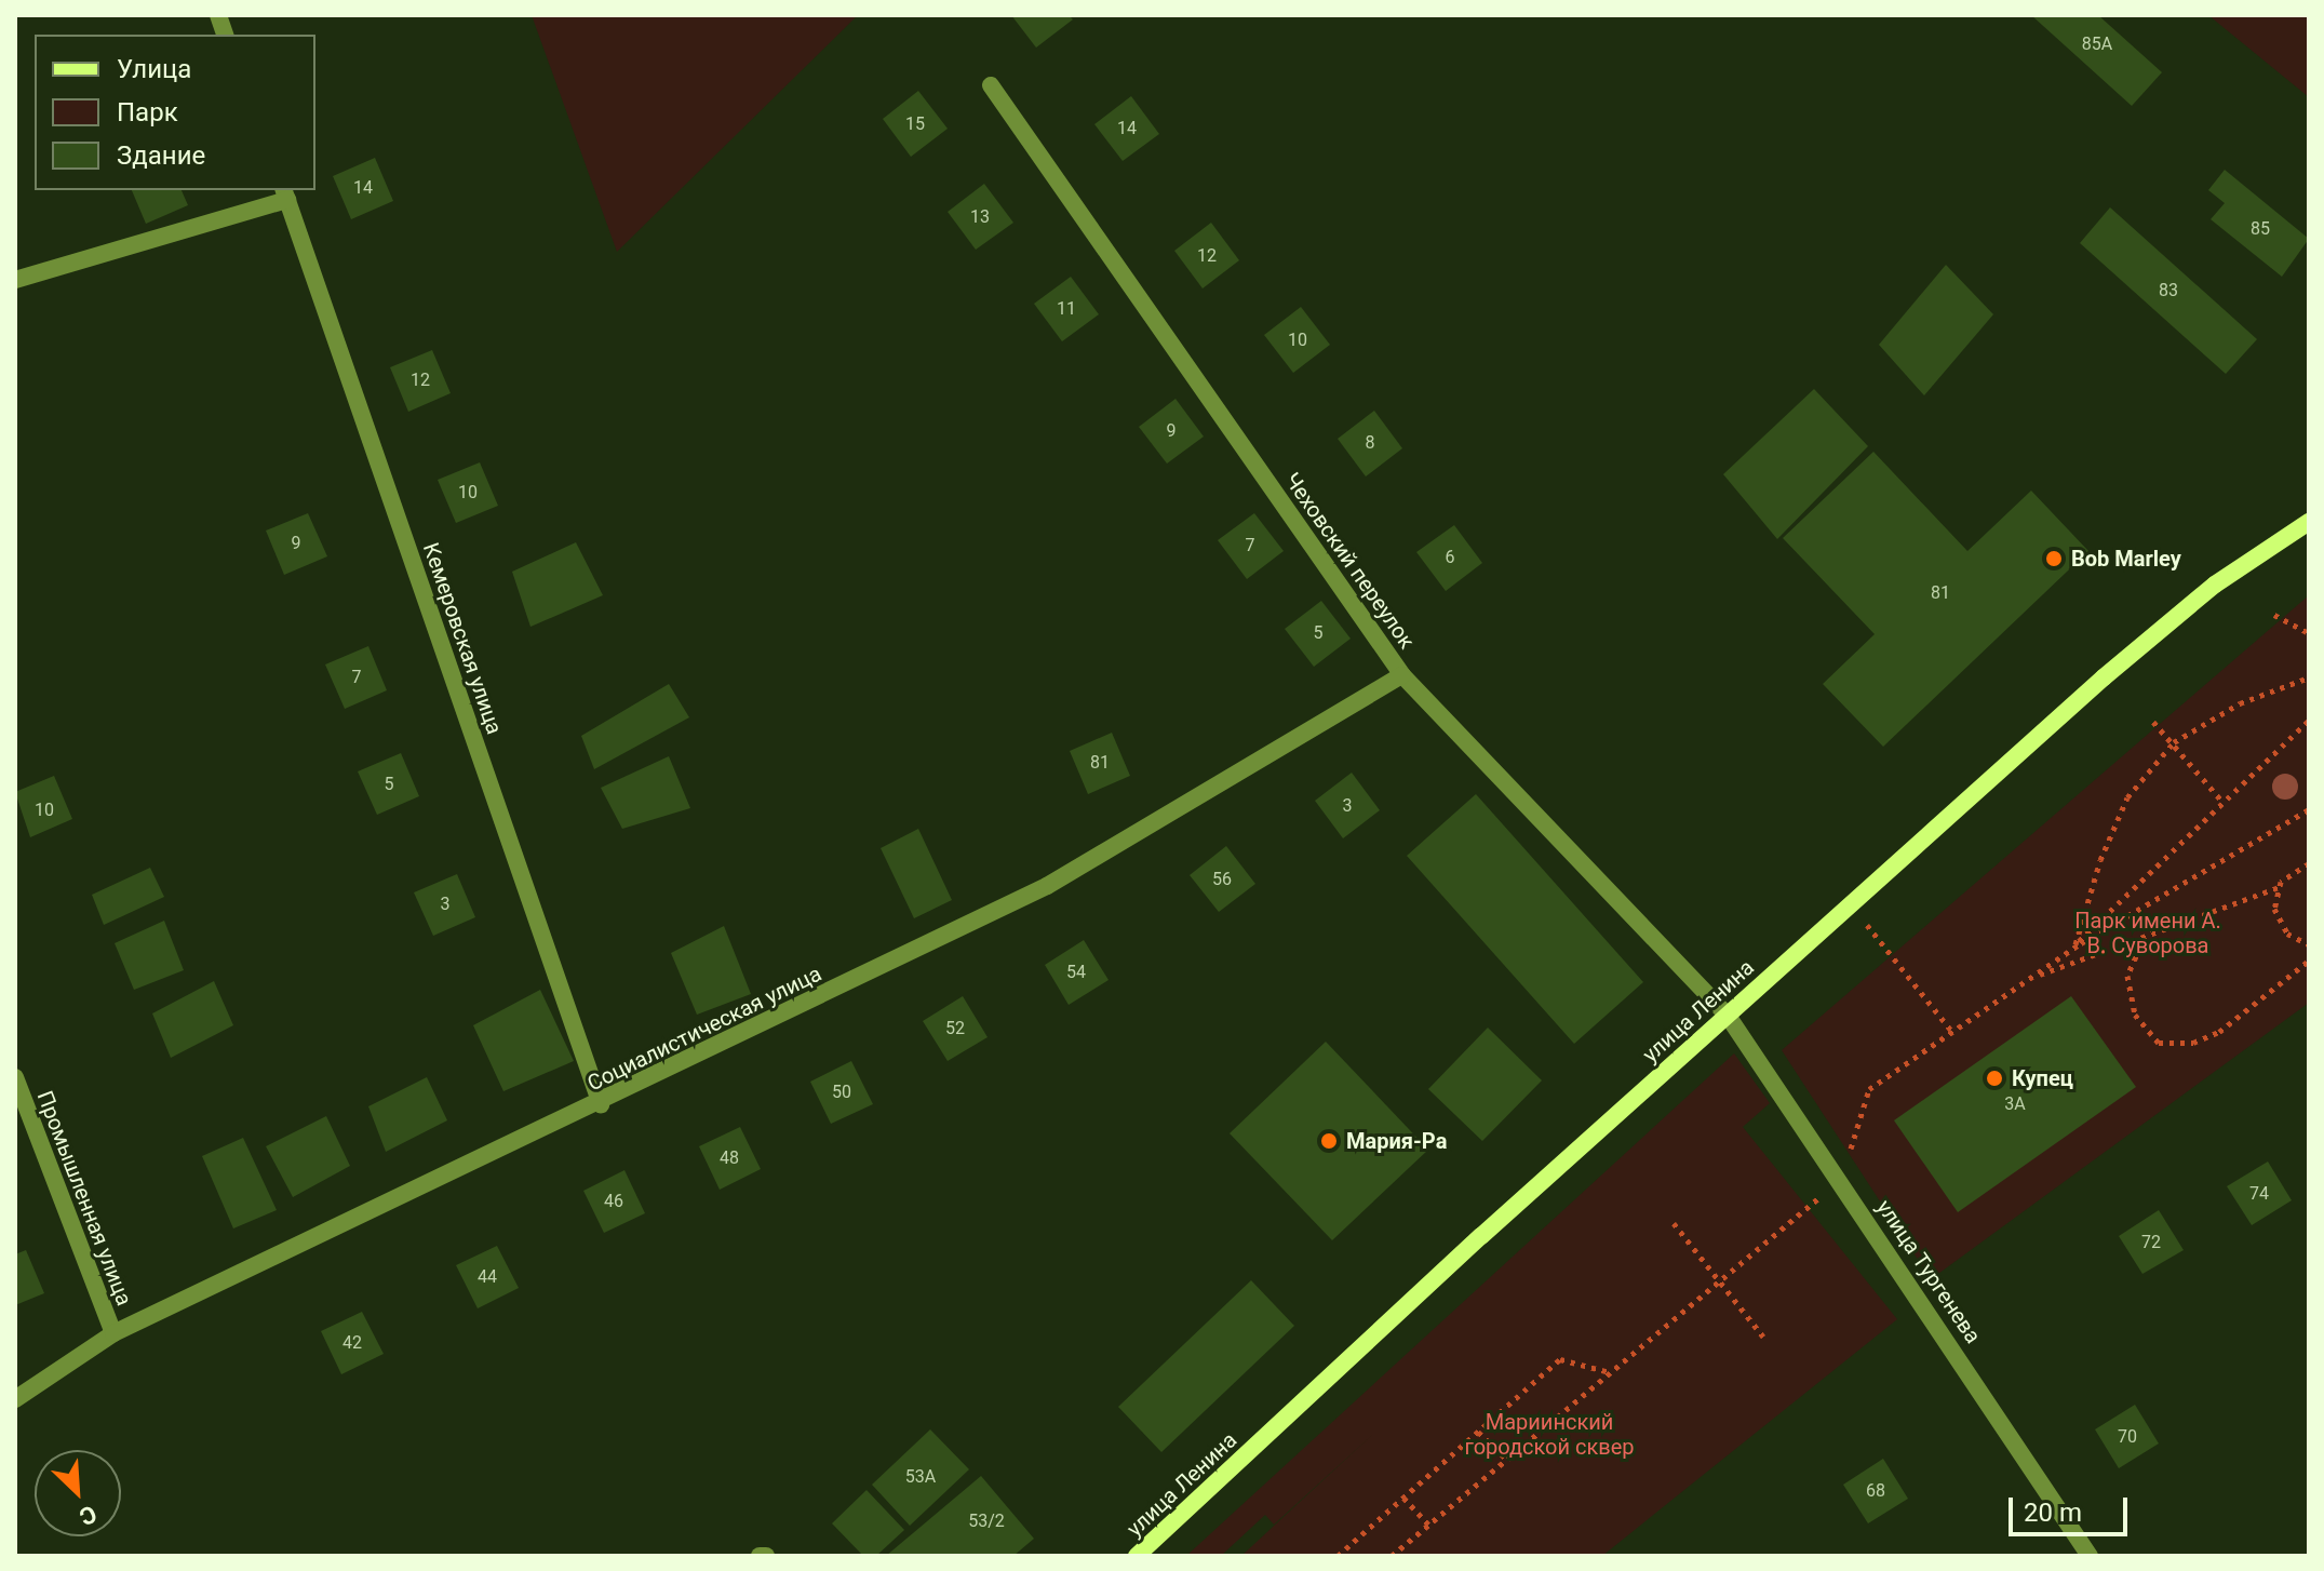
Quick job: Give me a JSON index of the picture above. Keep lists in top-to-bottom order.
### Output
{
  "streets": {
    "main road": ["улица Ленина"],
    "street": [
      "Чеховский переулок",
      "Кемеровская улица",
      "Социалистическая улица",
      "Промышленная улица",
      "улица Тургенева"
    ]
  },
  "crossings": [
    ["Чеховский переулок", "улица Ленина"],
    ["Чеховский переулок", "Социалистическая улица"],
    ["Чеховский переулок", "улица Тургенева"],
    ["Кемеровская улица", "Социалистическая улица"],
    ["улица Ленина", "улица Тургенева"],
    ["Социалистическая улица", "Промышленная улица"]
  ],
  "parks": ["Парк имени А. В. Суворова", "Мариинский городской сквер"],
  "places": ["Bob Marley", "Купец", "Мария-Ра"],
  "house_numbers": [
    "85А",
    "15",
    "14",
    "14",
    "13",
    "85",
    "12",
    "83",
    "11",
    "10",
    "12",
    "9",
    "8",
    "10",
    "9",
    "7",
    "6",
    "81",
    "5",
    "7",
    "81",
    "5",
    "3",
    "10",
    "56",
    "3",
    "54",
    "52",
    "50",
    "3А",
    "48",
    "74",
    "46",
    "72",
    "44",
    "42",
    "70",
    "53А",
    "68",
    "53/2"
  ],
  "legend": ["Улица", "Парк", "Здание"],
  "scale_bar": "20 m",
  "north": "bottom right"
}
